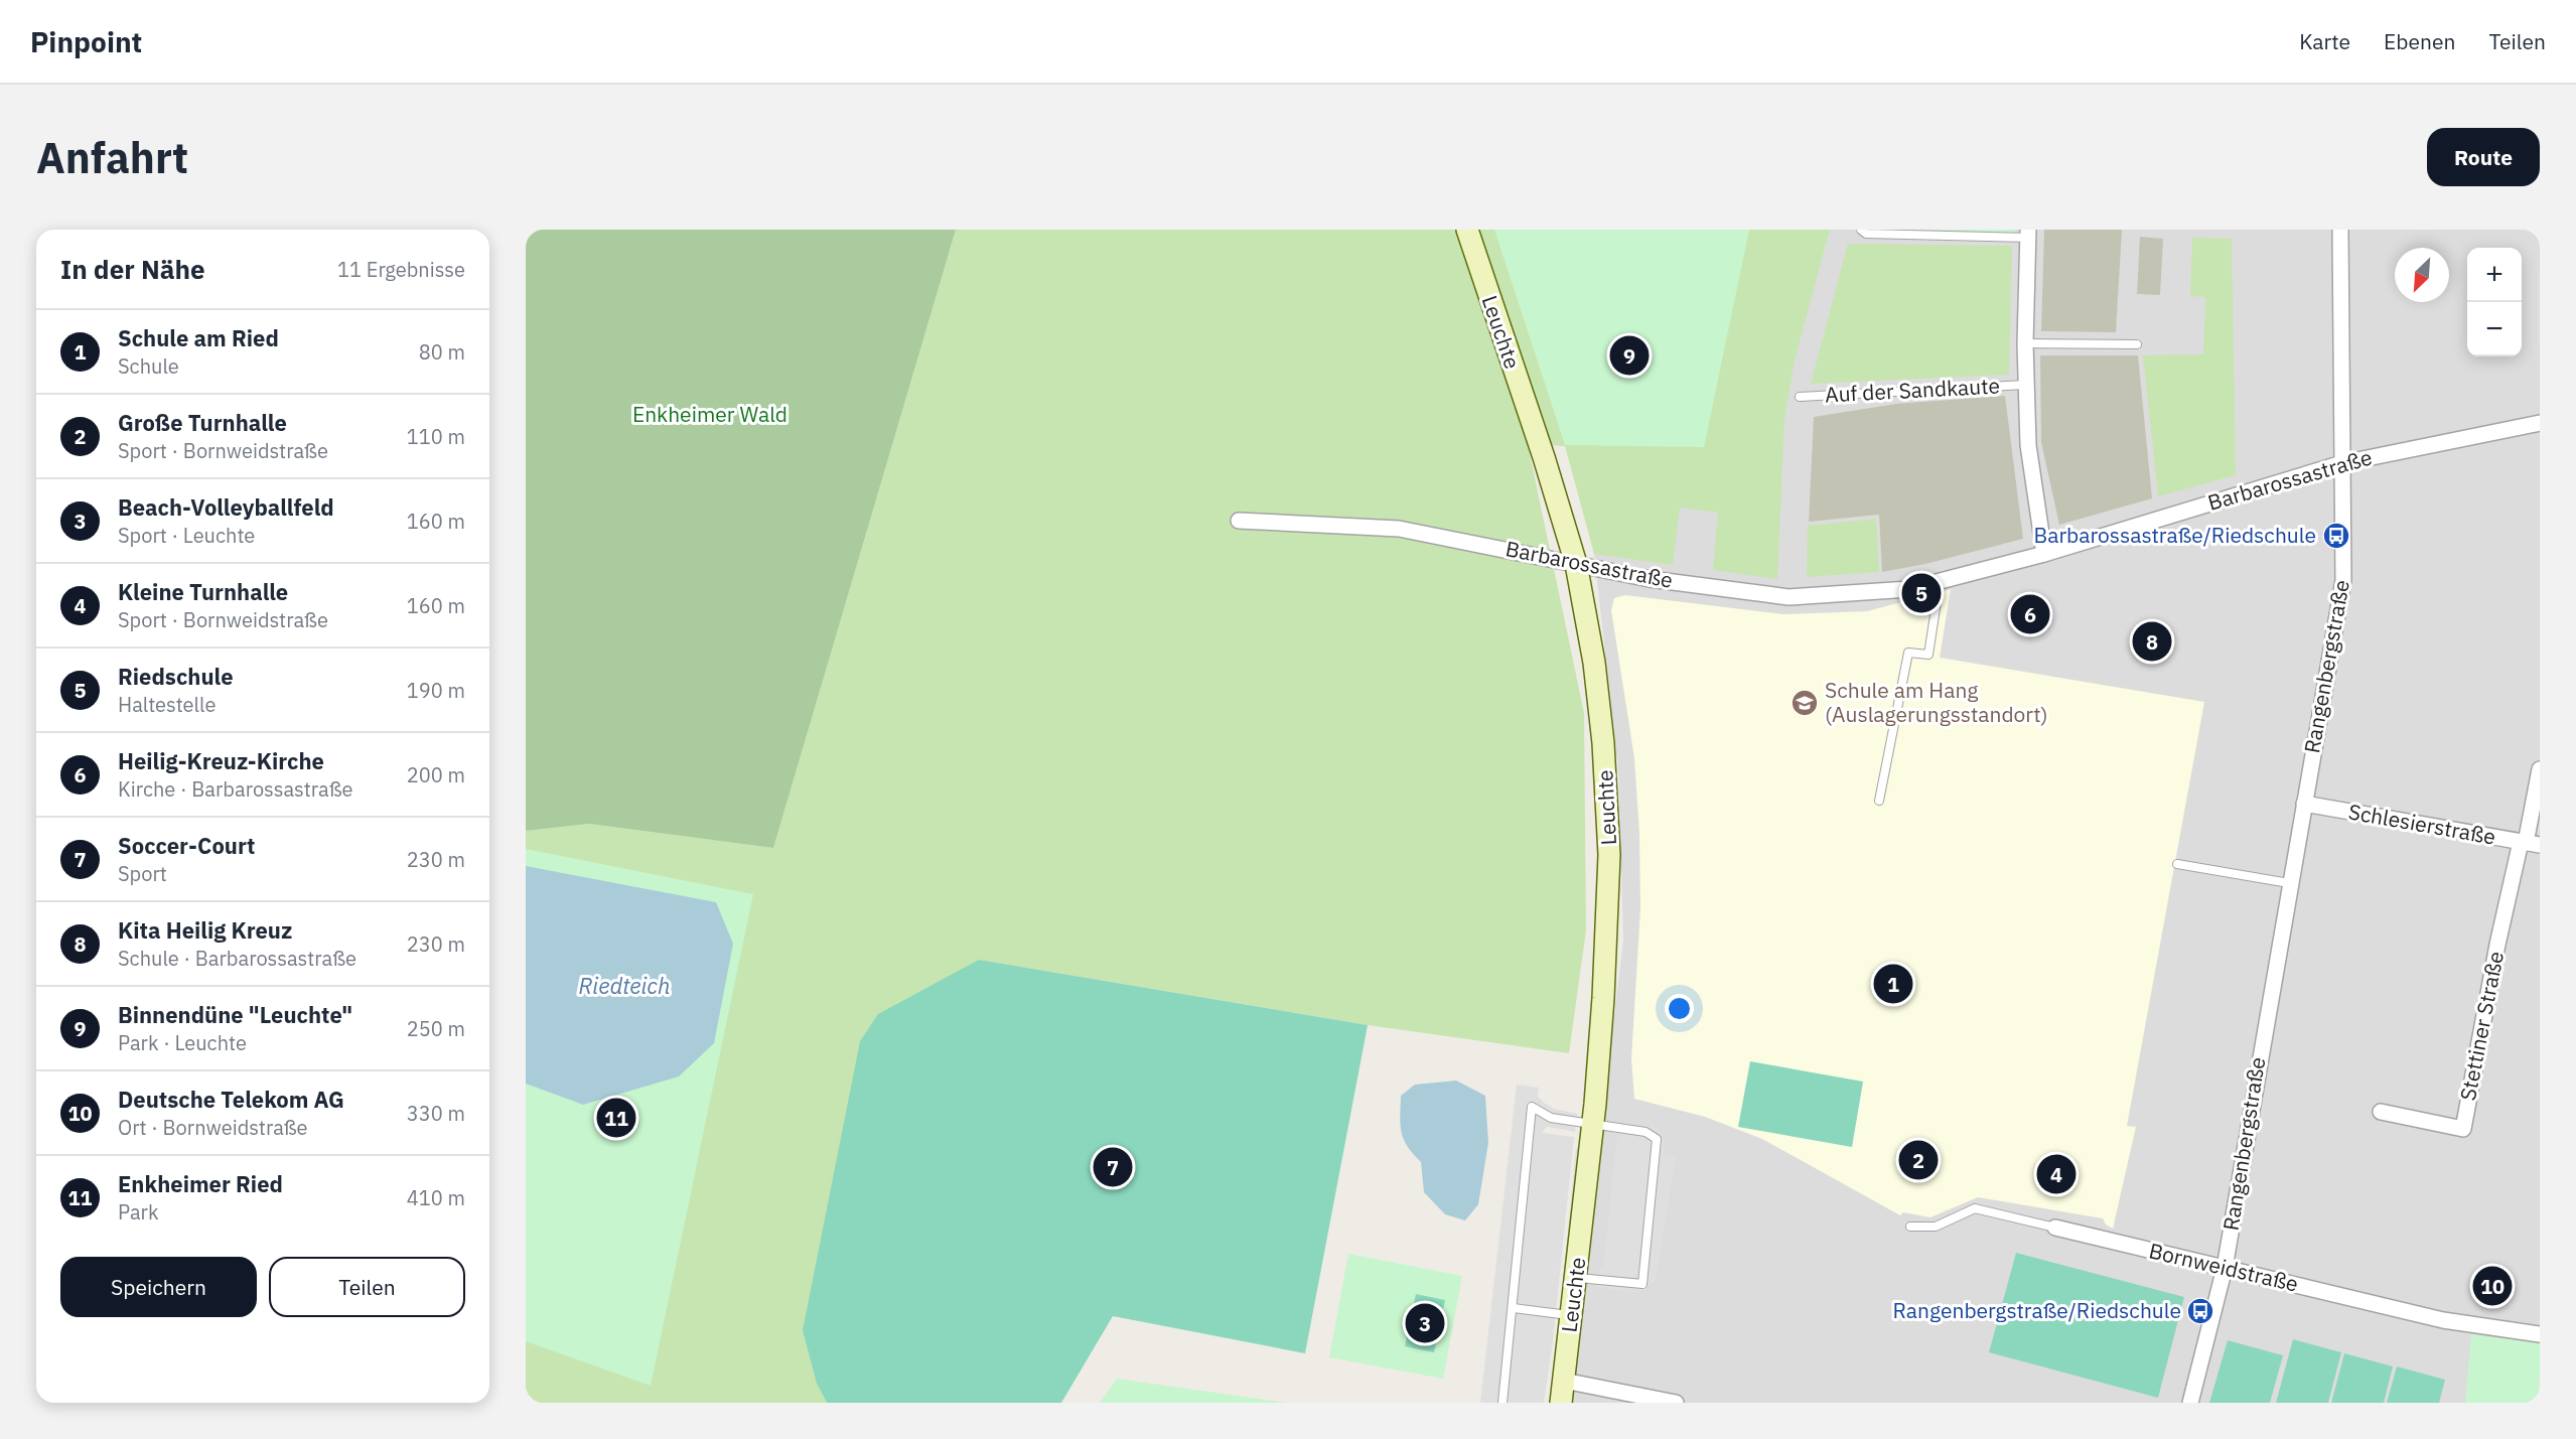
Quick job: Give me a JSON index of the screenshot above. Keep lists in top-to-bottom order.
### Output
{
  "streets": {
    "street": [
      "Leuchte",
      "Auf der Sandkaute",
      "Barbarossastraße",
      "Rangenbergstraße",
      "Schlesierstraße",
      "Stettiner Straße",
      "Bornweidstraße"
    ]
  },
  "crossings": [
    ["Leuchte", "Barbarossastraße"],
    ["Auf der Sandkaute", "Barbarossastraße"],
    ["Barbarossastraße", "Rangenbergstraße"],
    ["Rangenbergstraße", "Schlesierstraße"],
    ["Rangenbergstraße", "Bornweidstraße"],
    ["Schlesierstraße", "Stettiner Straße"]
  ],
  "water": ["Riedteich"],
  "parks": ["Enkheimer Wald"],
  "places": {
    "bus stop": ["Barbarossastraße/Riedschule", "Rangenbergstraße/Riedschule"],
    "school or university": ["Schule am Hang (Auslagerungsstandort)"]
  },
  "north": "bottom left",
  "page": {
    "header": "Pinpoint",
    "nav": ["Karte", "Ebenen", "Teilen"],
    "buttons": [
      "Route",
      ["Speichern", "Teilen"]
    ],
    "title": "Anfahrt",
    "heading": ["In der Nähe", "11 Ergebnisse"],
    "map_buttons": ["+", "−"],
    "list": [
      {
        "mark": "1",
        "name": "Schule am Ried",
        "note": "Schule",
        "value": "80 m"
      },
      {
        "mark": "2",
        "name": "Große Turnhalle",
        "note": "Sport · Bornweidstraße",
        "value": "110 m"
      },
      {
        "mark": "3",
        "name": "Beach-Volleyballfeld",
        "note": "Sport · Leuchte",
        "value": "160 m"
      },
      {
        "mark": "4",
        "name": "Kleine Turnhalle",
        "note": "Sport · Bornweidstraße",
        "value": "160 m"
      },
      {
        "mark": "5",
        "name": "Riedschule",
        "note": "Haltestelle",
        "value": "190 m"
      },
      {
        "mark": "6",
        "name": "Heilig-Kreuz-Kirche",
        "note": "Kirche · Barbarossastraße",
        "value": "200 m"
      },
      {
        "mark": "7",
        "name": "Soccer-Court",
        "note": "Sport",
        "value": "230 m"
      },
      {
        "mark": "8",
        "name": "Kita Heilig Kreuz",
        "note": "Schule · Barbarossastraße",
        "value": "230 m"
      },
      {
        "mark": "9",
        "name": "Binnendüne \"Leuchte\"",
        "note": "Park · Leuchte",
        "value": "250 m"
      },
      {
        "mark": "10",
        "name": "Deutsche Telekom AG",
        "note": "Ort · Bornweidstraße",
        "value": "330 m"
      },
      {
        "mark": "11",
        "name": "Enkheimer Ried",
        "note": "Park",
        "value": "410 m"
      }
    ],
    "pins": [
      "9",
      "5",
      "6",
      "8",
      "1",
      "11",
      "2",
      "7",
      "4",
      "10",
      "3"
    ]
  }
}
